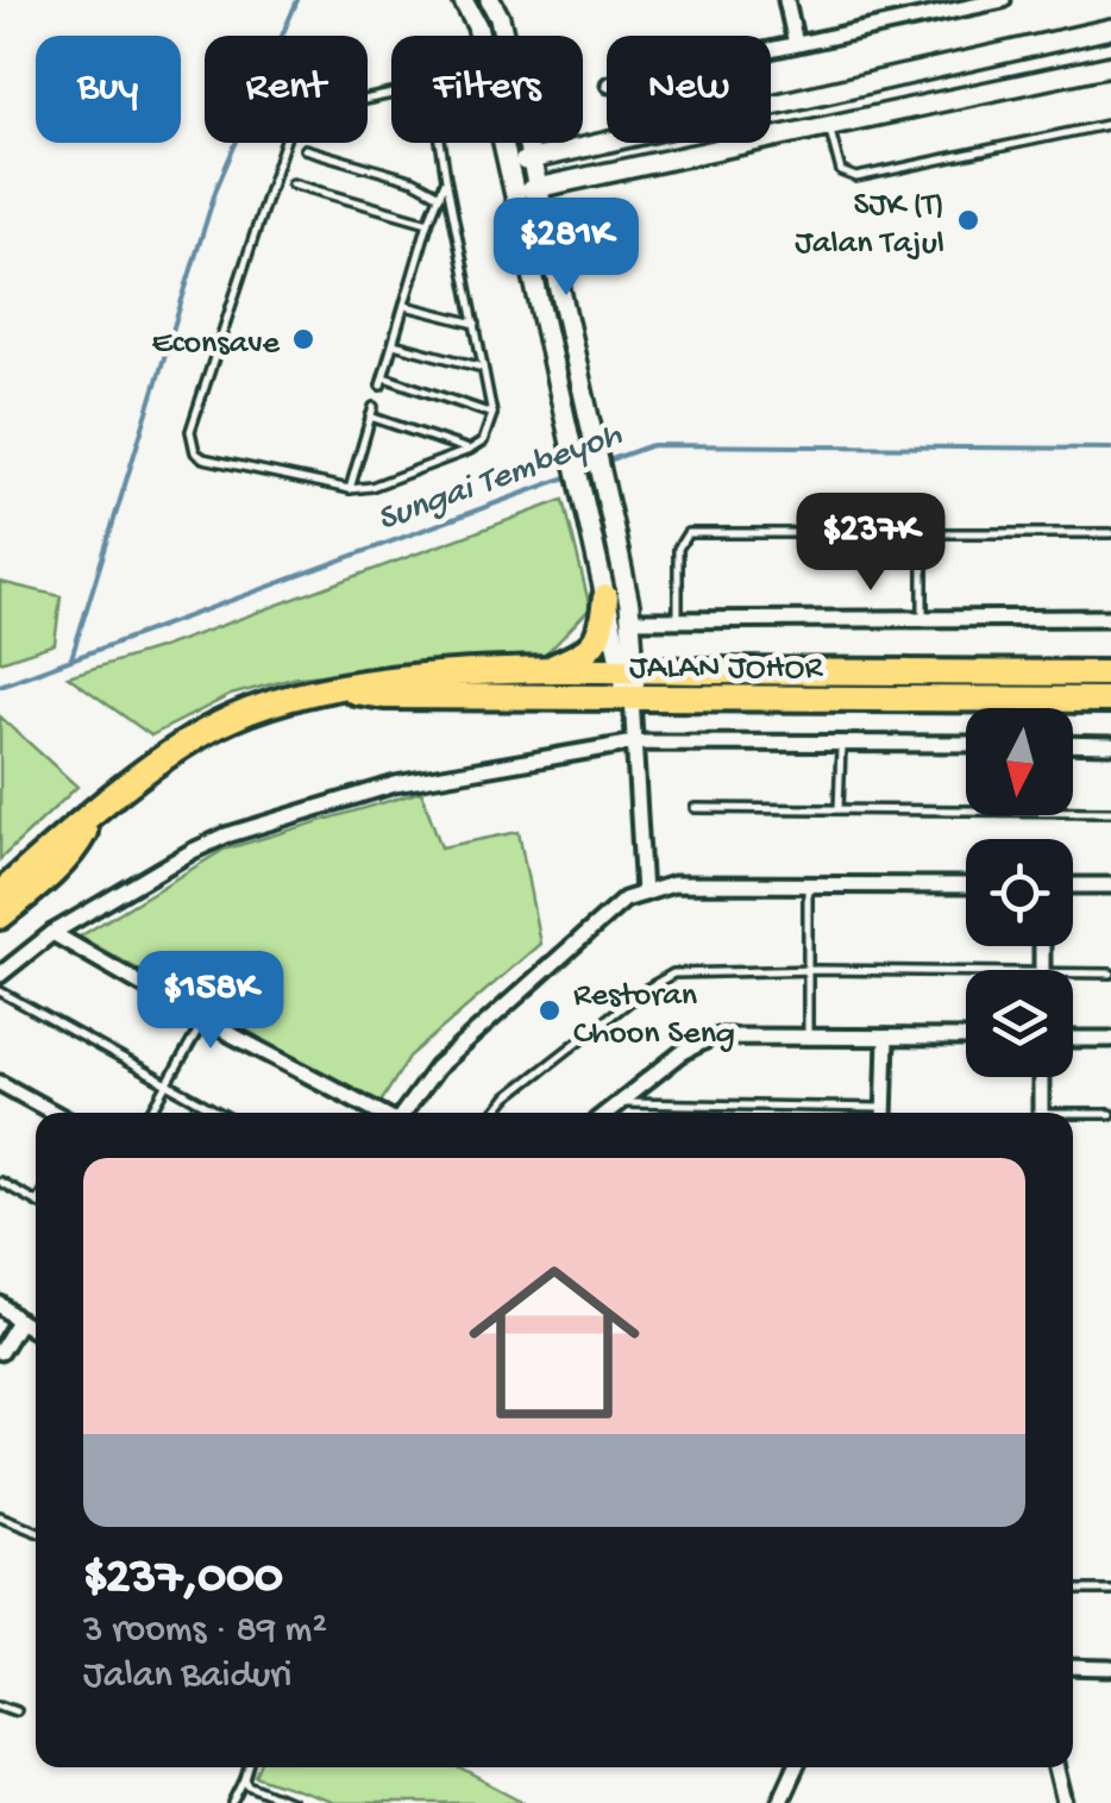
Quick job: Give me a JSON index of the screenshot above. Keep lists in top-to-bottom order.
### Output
{
  "streets": {
    "highway": ["JALAN JOHOR"]
  },
  "water": ["Sungai Tembeyoh"],
  "places": ["SJK (T) Jalan Tajul", "Econsave", "Restoran Choon Seng"],
  "north": "bottom",
  "page": {
    "chip": [
      "Buy",
      "Rent",
      "Filters",
      "New"
    ],
    "price": ["$281K", "$237K", "$158K"],
    "list": [
      {
        "name": "$237,000",
        "note": "3 rooms · 89 m² · Jalan Baiduri"
      }
    ]
  }
}
